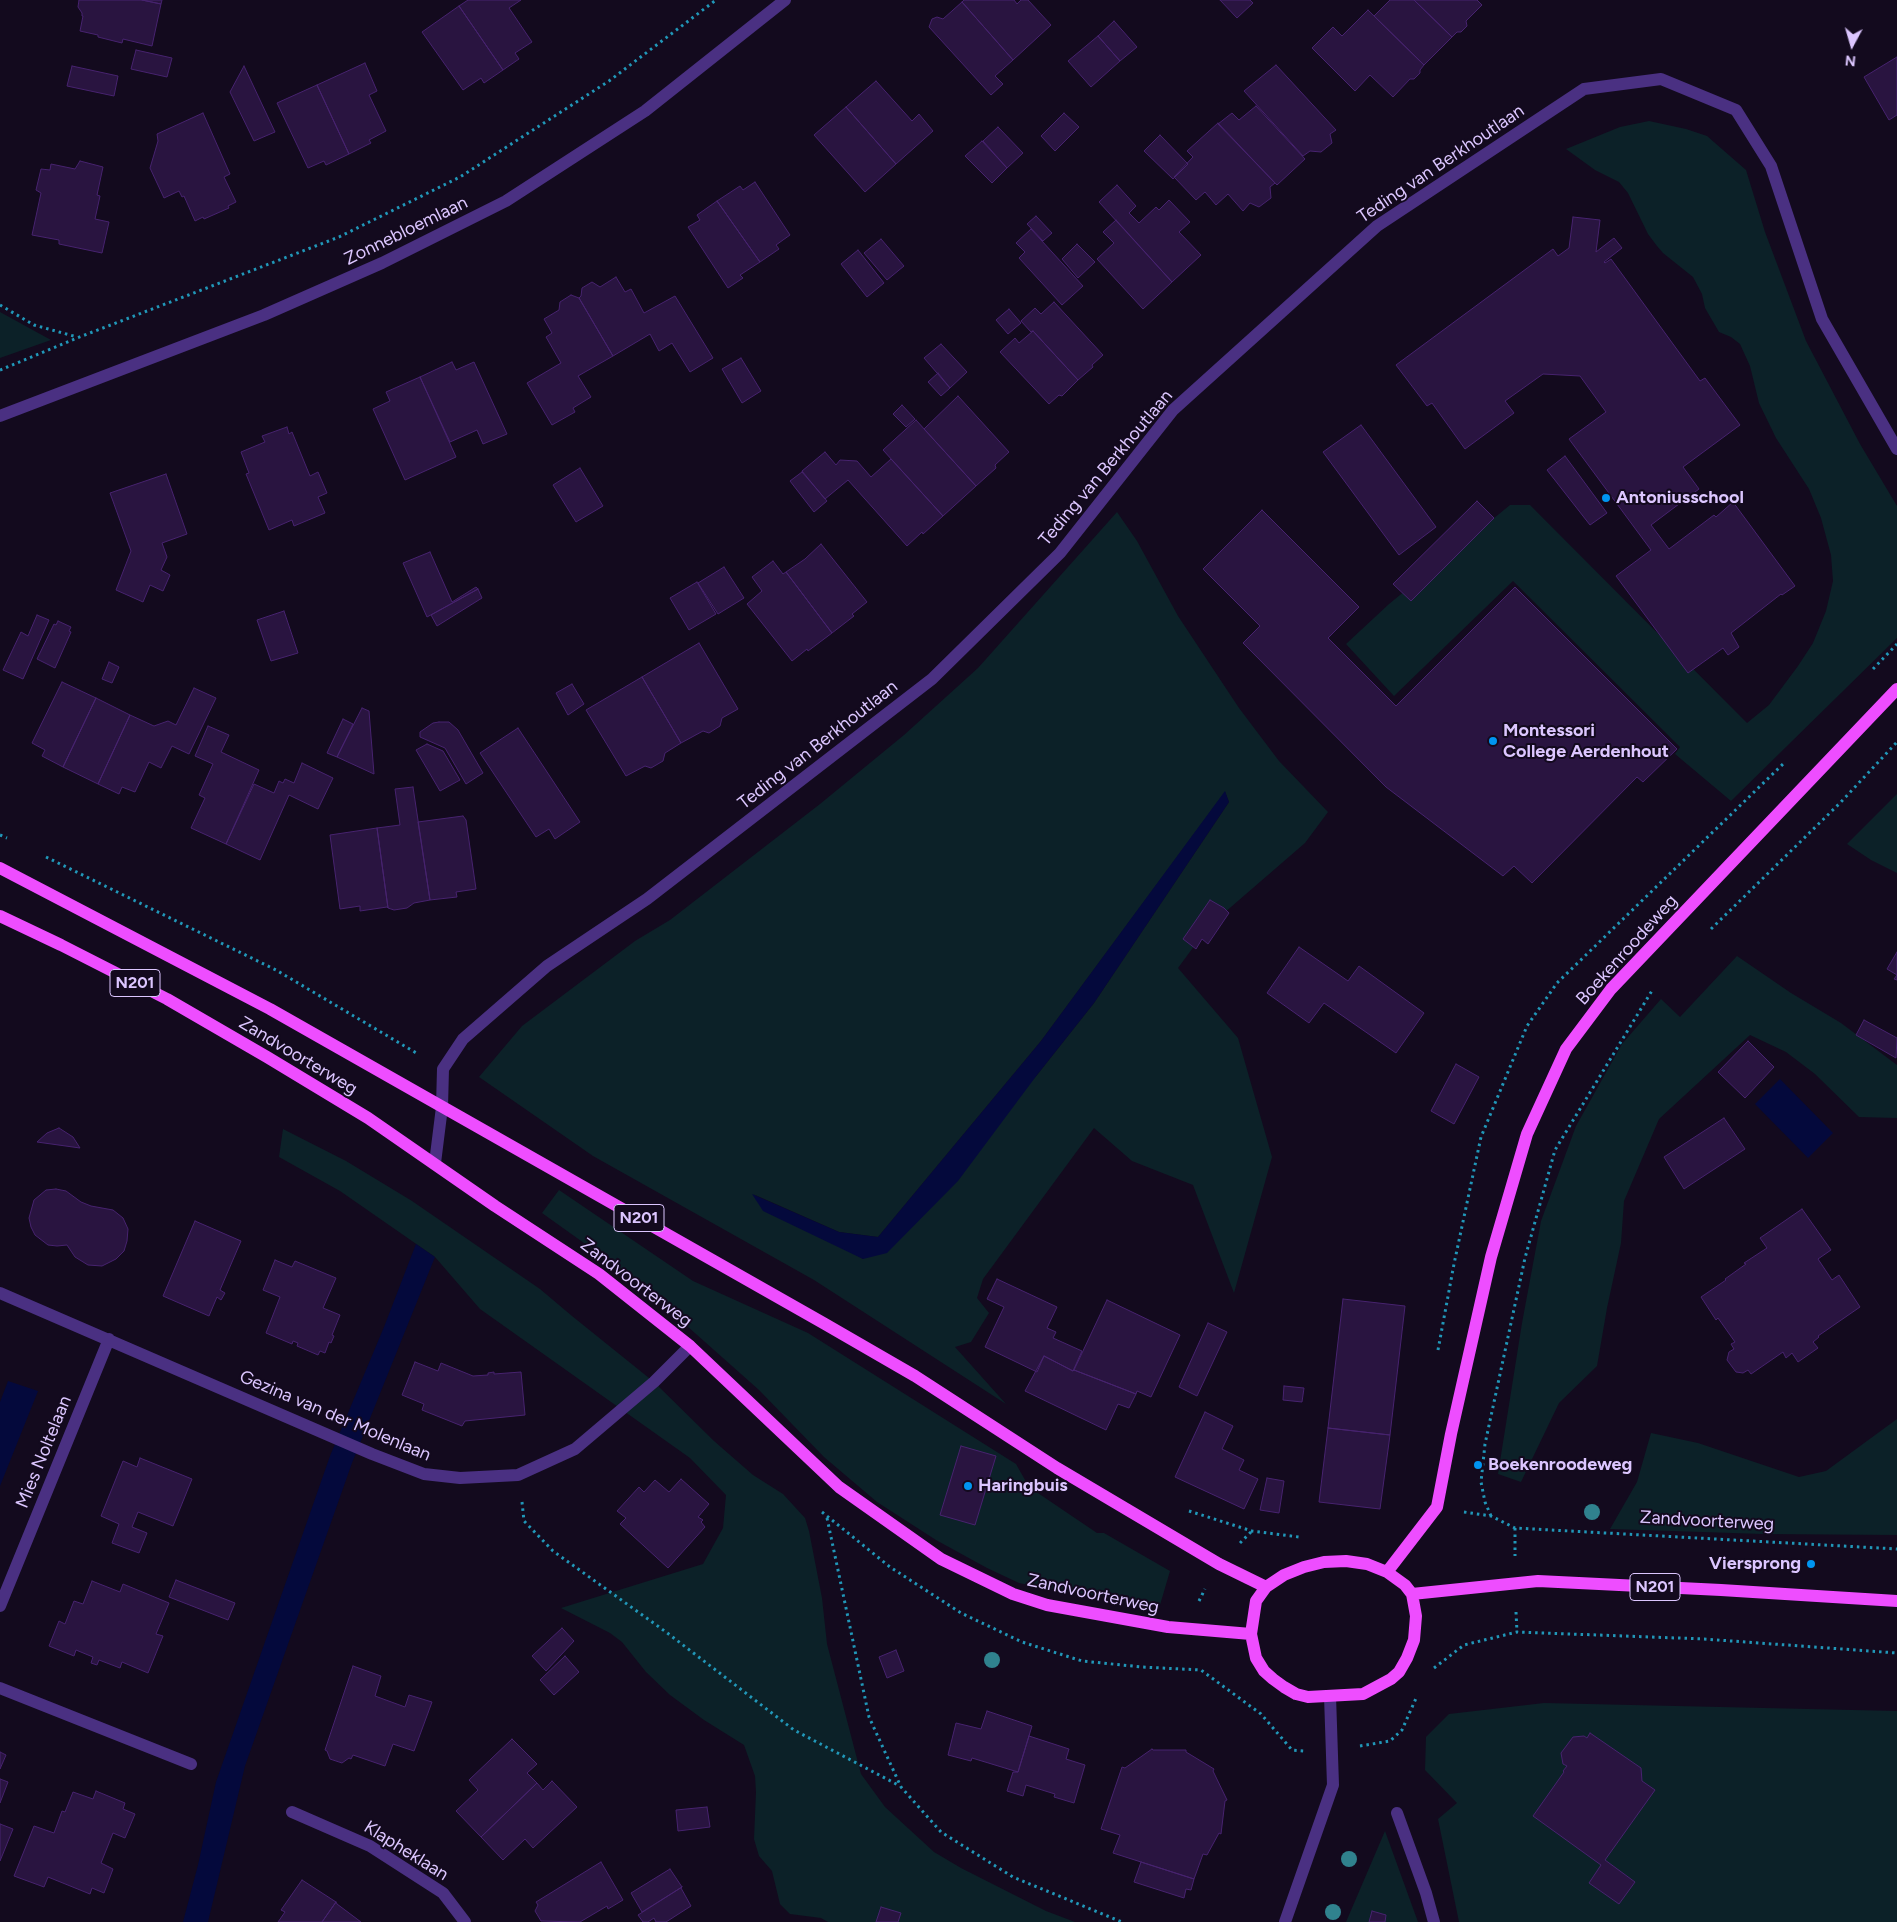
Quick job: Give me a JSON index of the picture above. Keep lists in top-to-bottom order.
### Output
{
  "streets": {
    "main road": ["Boekenroodeweg", "N201", "Zandvoorterweg"],
    "street": [
      "Teding van Berkhoutlaan",
      "Zonnebloemlaan",
      "Gezina van der Molenlaan",
      "Mies Noltelaan",
      "Klapheklaan"
    ]
  },
  "crossings": [
    ["Boekenroodeweg", "N201"],
    ["Boekenroodeweg", "Zandvoorterweg"],
    ["N201", "Zandvoorterweg"],
    ["Zandvoorterweg", "Gezina van der Molenlaan"],
    ["Gezina van der Molenlaan", "Mies Noltelaan"]
  ],
  "places": [
    "Antoniusschool",
    "Montessori College Aerdenhout",
    "Boekenroodeweg",
    "Haringbuis",
    "Viersprong"
  ],
  "north": "bottom"
}
